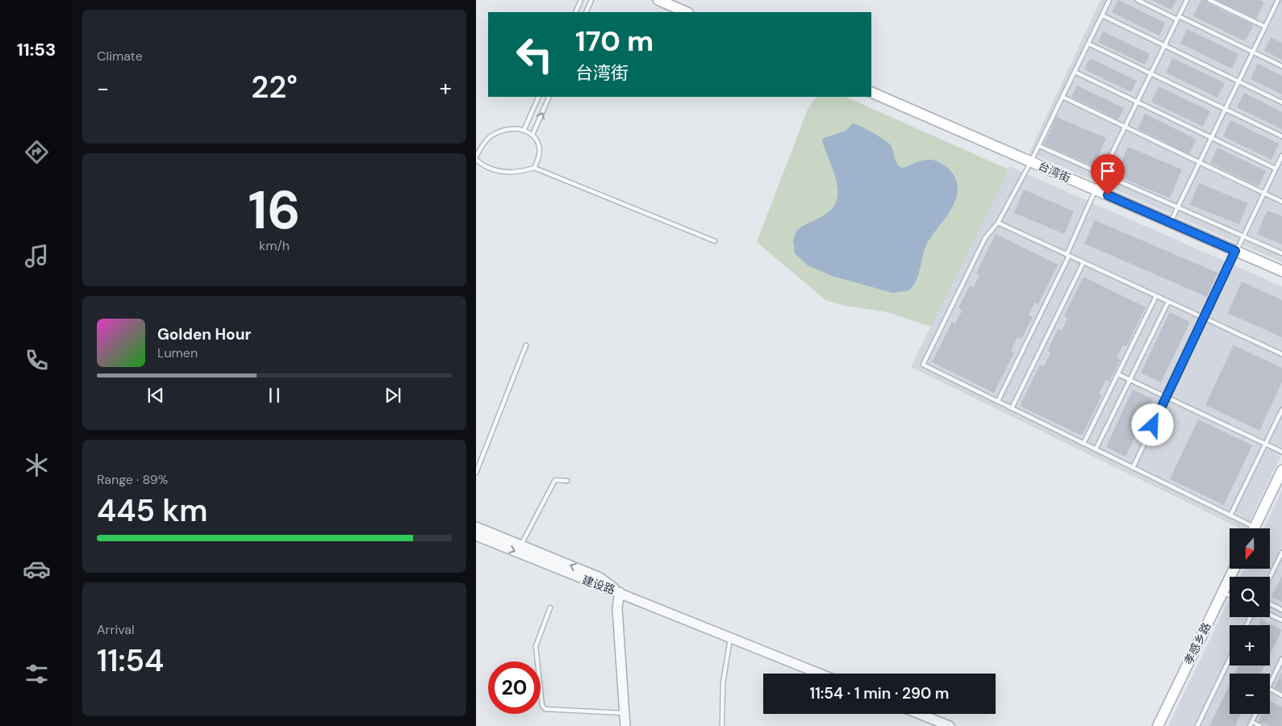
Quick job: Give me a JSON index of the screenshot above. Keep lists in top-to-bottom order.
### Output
{
  "streets": {
    "main road": ["台湾街", "孝感乡路"],
    "street": ["建设路"]
  },
  "north": "bottom",
  "page": {
    "tabs": "11:53",
    "tile": [
      "Climate",
      ["16", "km/h"],
      ["Range · 89%", "445 km"],
      ["Arrival", "11:54"]
    ],
    "turn": ["170 m", "台湾街"],
    "heat": ["−", "22°", "+"],
    "song": ["Golden Hour", "Lumen"],
    "map_buttons": ["+", "−"],
    "limit": "20",
    "trip": "11:54 · 1 min · 290 m"
  }
}
